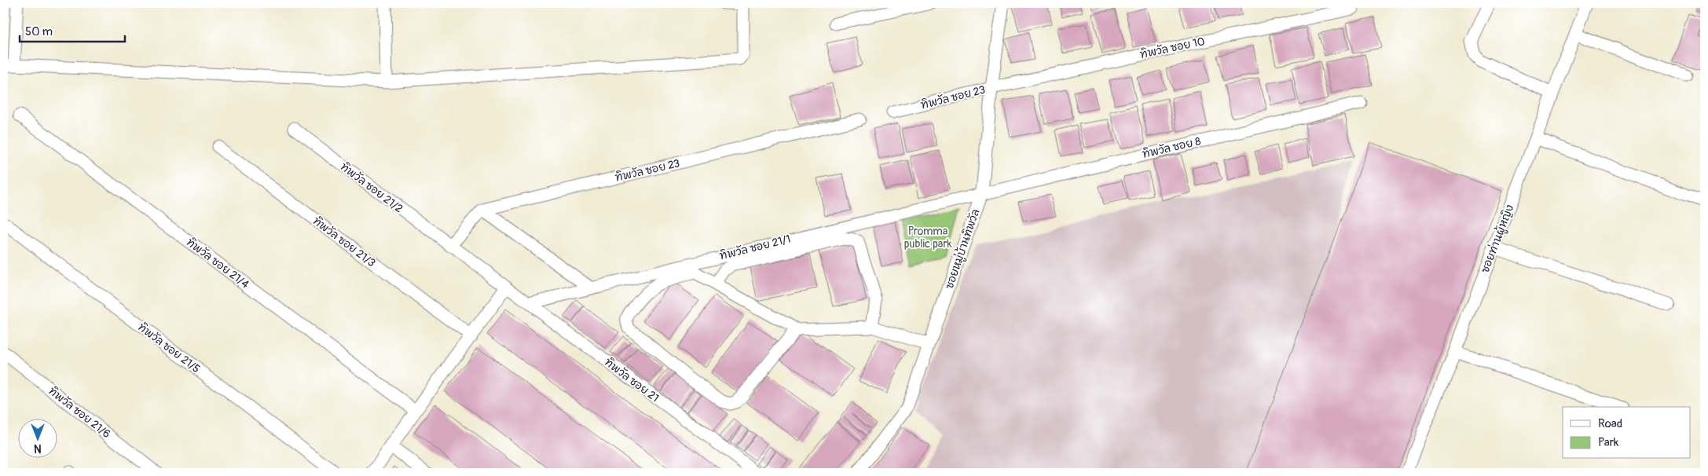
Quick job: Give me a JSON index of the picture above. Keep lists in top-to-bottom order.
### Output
{
  "streets": {
    "street": [
      "ทิพวัล ซอย 10",
      "ทิพวัล ซอย 23",
      "ทิพวัล ซอย 8",
      "ทิพวัล ซอย 21/2",
      "ซอยท่านผู้หญิง",
      "ทิพวัล ซอย 21/3",
      "ทิพวัล ซอย 21/1",
      "ซอยหมู่บ้านทิพวัล",
      "ทิพวัล ซอย 21/4",
      "ทิพวัล ซอย 21/5",
      "ทิพวัล ซอย 21",
      "ทิพวัล ซอย 21/6"
    ]
  },
  "crossings": [
    ["ทิพวัล ซอย 10", "ทิพวัล ซอย 23"],
    ["ทิพวัล ซอย 10", "ซอยหมู่บ้านทิพวัล"],
    ["ทิพวัล ซอย 23", "ซอยหมู่บ้านทิพวัล"],
    ["ทิพวัล ซอย 8", "ทิพวัล ซอย 21/1"],
    ["ทิพวัล ซอย 8", "ซอยหมู่บ้านทิพวัล"],
    ["ทิพวัล ซอย 21/2", "ทิพวัล ซอย 21"],
    ["ทิพวัล ซอย 21/1", "ซอยหมู่บ้านทิพวัล"],
    ["ทิพวัล ซอย 21/1", "ทิพวัล ซอย 21"]
  ],
  "parks": ["Promma public park"],
  "legend": ["Road", "Park"],
  "scale_bar": "50 m",
  "north": "bottom"
}
